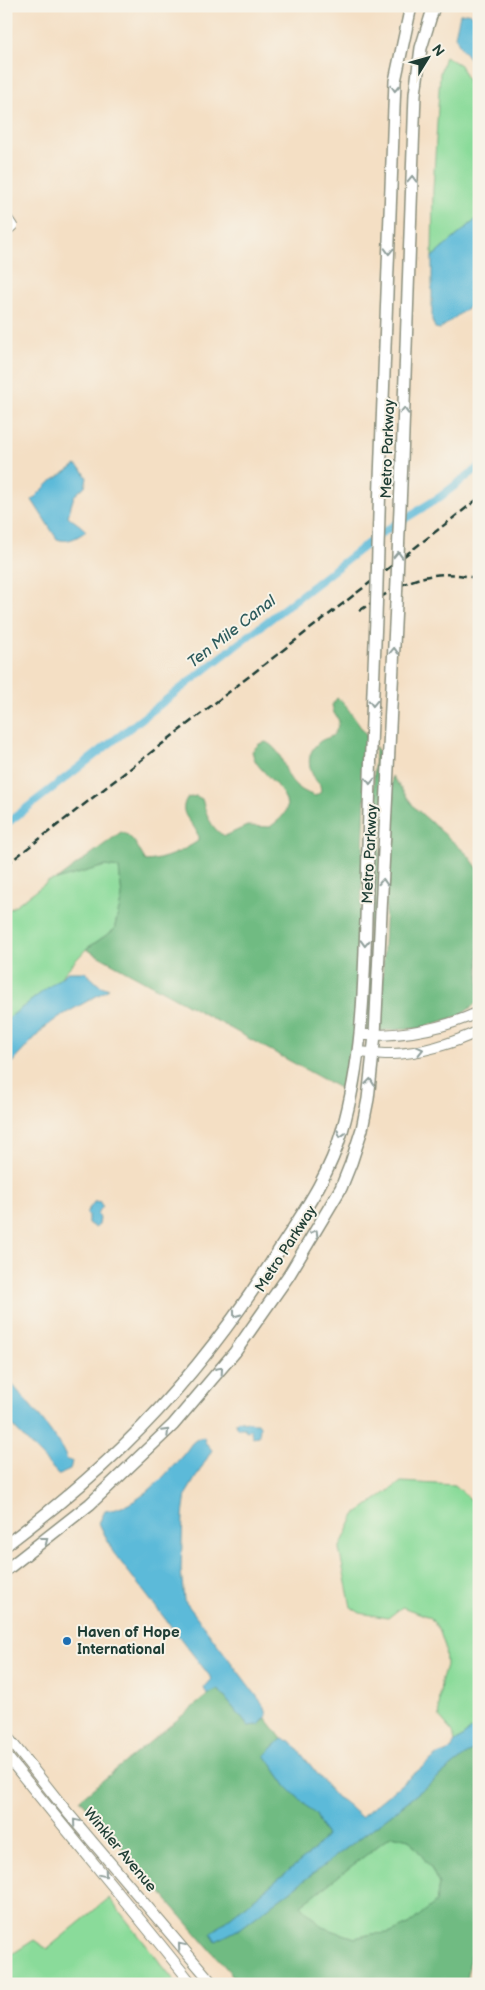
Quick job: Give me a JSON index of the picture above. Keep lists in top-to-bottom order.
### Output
{
  "streets": {
    "main road": ["Metro Parkway"],
    "street": ["Winkler Avenue"]
  },
  "water": ["Ten Mile Canal"],
  "places": ["Haven of Hope International"],
  "north": "top right"
}
